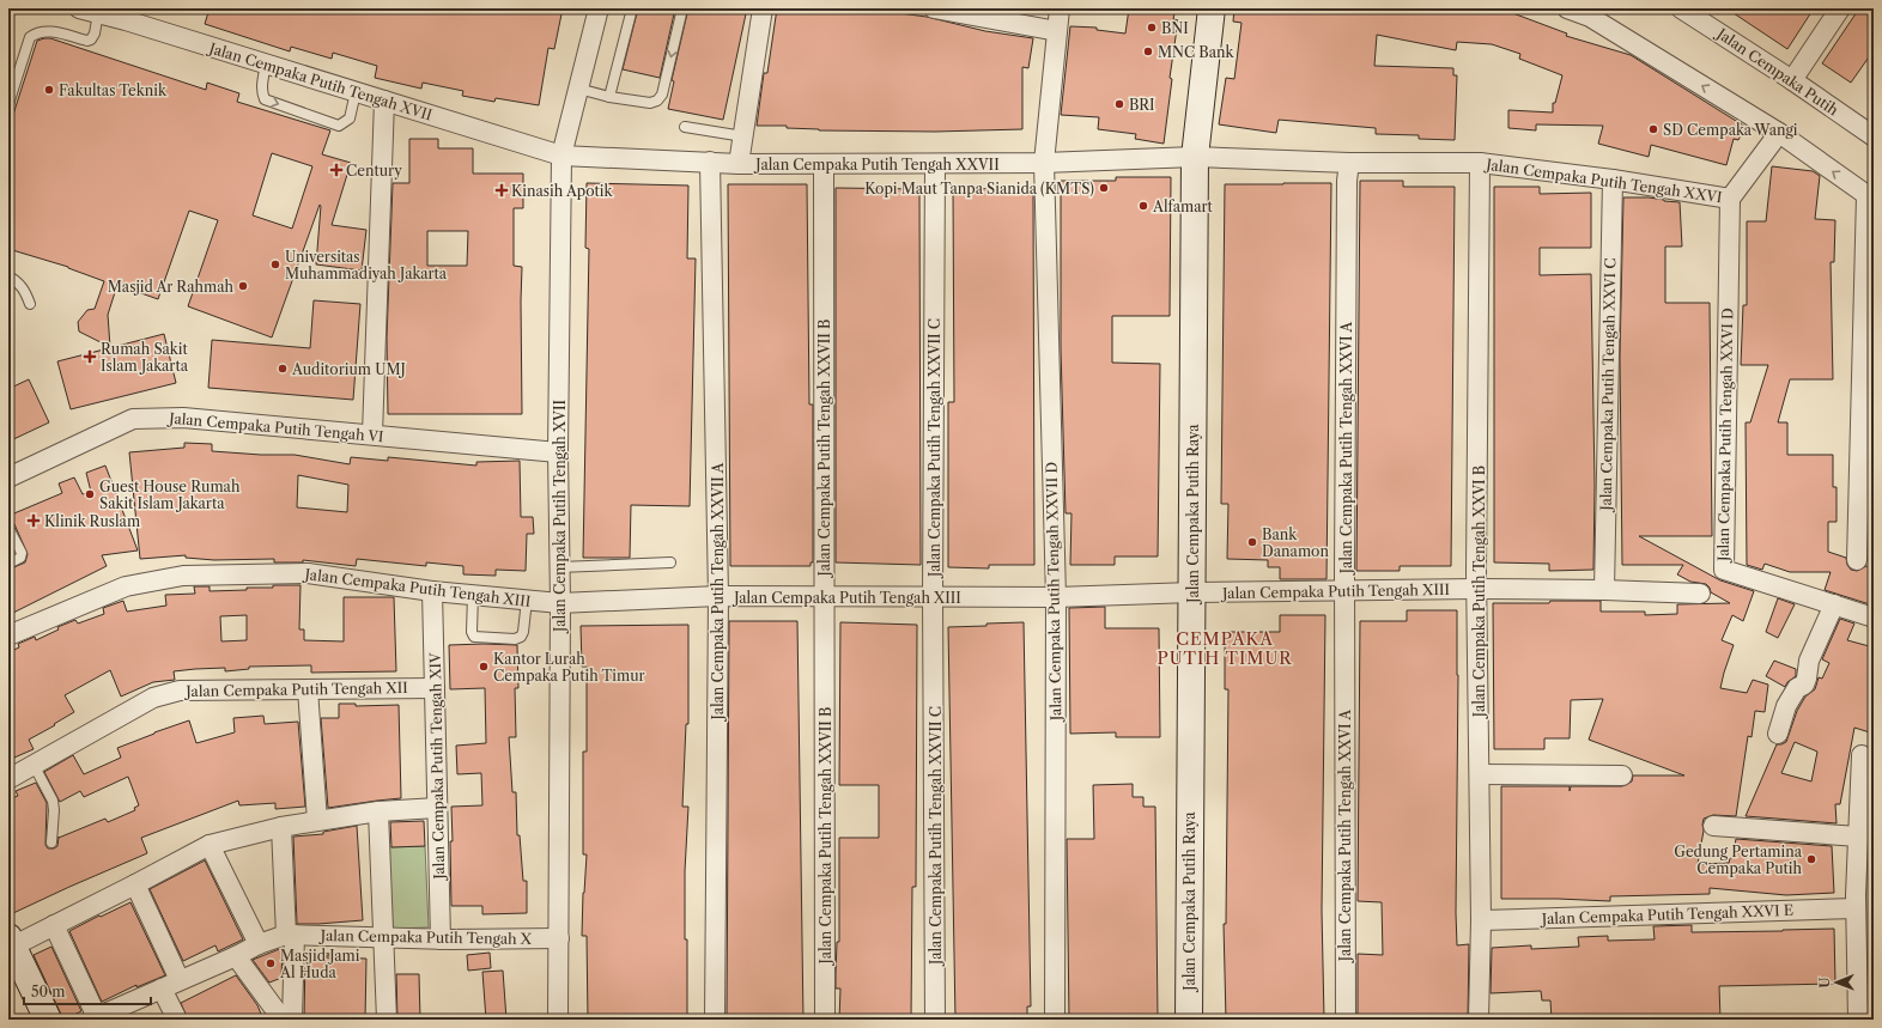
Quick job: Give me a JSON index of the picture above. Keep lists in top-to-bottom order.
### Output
{
  "streets": {
    "street": [
      "Jalan Cempaka Putih",
      "Jalan Cempaka Putih Tengah XVII",
      "Jalan Cempaka Putih Tengah XXVII",
      "Jalan Cempaka Putih Tengah XXVI",
      "Jalan Cempaka Putih Tengah XXVI C",
      "Jalan Cempaka Putih Tengah VI",
      "Jalan Cempaka Putih Tengah XXVI D",
      "Jalan Cempaka Putih Tengah XXVII B",
      "Jalan Cempaka Putih Tengah XXVII C",
      "Jalan Cempaka Putih Tengah XXVI A",
      "Jalan Cempaka Putih Raya",
      "Jalan Cempaka Putih Tengah XIII",
      "Jalan Cempaka Putih Tengah XXVII A",
      "Jalan Cempaka Putih Tengah XXVII D",
      "Jalan Cempaka Putih Tengah XXVI B",
      "Jalan Cempaka Putih Tengah XII",
      "Jalan Cempaka Putih Tengah XIV",
      "Jalan Cempaka Putih Tengah XXVI E",
      "Jalan Cempaka Putih Tengah X"
    ]
  },
  "crossings": [
    ["Jalan Cempaka Putih Tengah XVII", "Jalan Cempaka Putih Tengah XXVII"],
    ["Jalan Cempaka Putih Tengah XVII", "Jalan Cempaka Putih Tengah VI"],
    ["Jalan Cempaka Putih Tengah XVII", "Jalan Cempaka Putih Tengah XIII"],
    ["Jalan Cempaka Putih Tengah XVII", "Jalan Cempaka Putih Tengah X"],
    ["Jalan Cempaka Putih Tengah XXVII", "Jalan Cempaka Putih Tengah XXVI"],
    ["Jalan Cempaka Putih Tengah XXVII", "Jalan Cempaka Putih Tengah XXVII B"],
    ["Jalan Cempaka Putih Tengah XXVII", "Jalan Cempaka Putih Tengah XXVII C"],
    ["Jalan Cempaka Putih Tengah XXVII", "Jalan Cempaka Putih Raya"],
    ["Jalan Cempaka Putih Tengah XXVII", "Jalan Cempaka Putih Tengah XXVII A"],
    ["Jalan Cempaka Putih Tengah XXVII", "Jalan Cempaka Putih Tengah XXVII D"],
    ["Jalan Cempaka Putih Tengah XXVI", "Jalan Cempaka Putih Tengah XXVI C"],
    ["Jalan Cempaka Putih Tengah XXVI", "Jalan Cempaka Putih Tengah XXVI D"],
    ["Jalan Cempaka Putih Tengah XXVI", "Jalan Cempaka Putih Tengah XXVI A"],
    ["Jalan Cempaka Putih Tengah XXVI", "Jalan Cempaka Putih Raya"],
    ["Jalan Cempaka Putih Tengah XXVI", "Jalan Cempaka Putih Tengah XXVI B"],
    ["Jalan Cempaka Putih Tengah XXVI C", "Jalan Cempaka Putih Tengah XIII"],
    ["Jalan Cempaka Putih Tengah XXVII B", "Jalan Cempaka Putih Tengah XIII"],
    ["Jalan Cempaka Putih Tengah XXVII C", "Jalan Cempaka Putih Tengah XIII"],
    ["Jalan Cempaka Putih Tengah XXVI A", "Jalan Cempaka Putih Tengah XIII"],
    ["Jalan Cempaka Putih Raya", "Jalan Cempaka Putih Tengah XIII"],
    ["Jalan Cempaka Putih Tengah XIII", "Jalan Cempaka Putih Tengah XXVII A"],
    ["Jalan Cempaka Putih Tengah XIII", "Jalan Cempaka Putih Tengah XXVII D"],
    ["Jalan Cempaka Putih Tengah XIII", "Jalan Cempaka Putih Tengah XXVI B"],
    ["Jalan Cempaka Putih Tengah XIII", "Jalan Cempaka Putih Tengah XIV"],
    ["Jalan Cempaka Putih Tengah XXVI B", "Jalan Cempaka Putih Tengah XXVI E"],
    ["Jalan Cempaka Putih Tengah XII", "Jalan Cempaka Putih Tengah XIV"],
    ["Jalan Cempaka Putih Tengah XIV", "Jalan Cempaka Putih Tengah X"]
  ],
  "districts": ["CEMPAKA PUTIH TIMUR"],
  "places": {
    "other": [
      "BNI",
      "MNC Bank",
      "Fakultas Teknik",
      "BRI",
      "SD Cempaka Wangi",
      "Kopi Maut Tanpa Sianida (KMTS)",
      "Alfamart",
      "Universitas Muhammadiyah Jakarta",
      "Masjid Ar Rahmah",
      "Auditorium UMJ",
      "Guest House Rumah Sakit Islam Jakarta",
      "Bank Danamon",
      "Kantor Lurah Cempaka Putih Timur",
      "Gedung Pertamina Cempaka Putih",
      "Masjid Jami Al Huda"
    ],
    "health": [
      "Century",
      "Kinasih Apotik",
      "Rumah Sakit Islam Jakarta",
      "Klinik Ruslam"
    ]
  },
  "scale_bar": "50 m",
  "north": "left"
}
